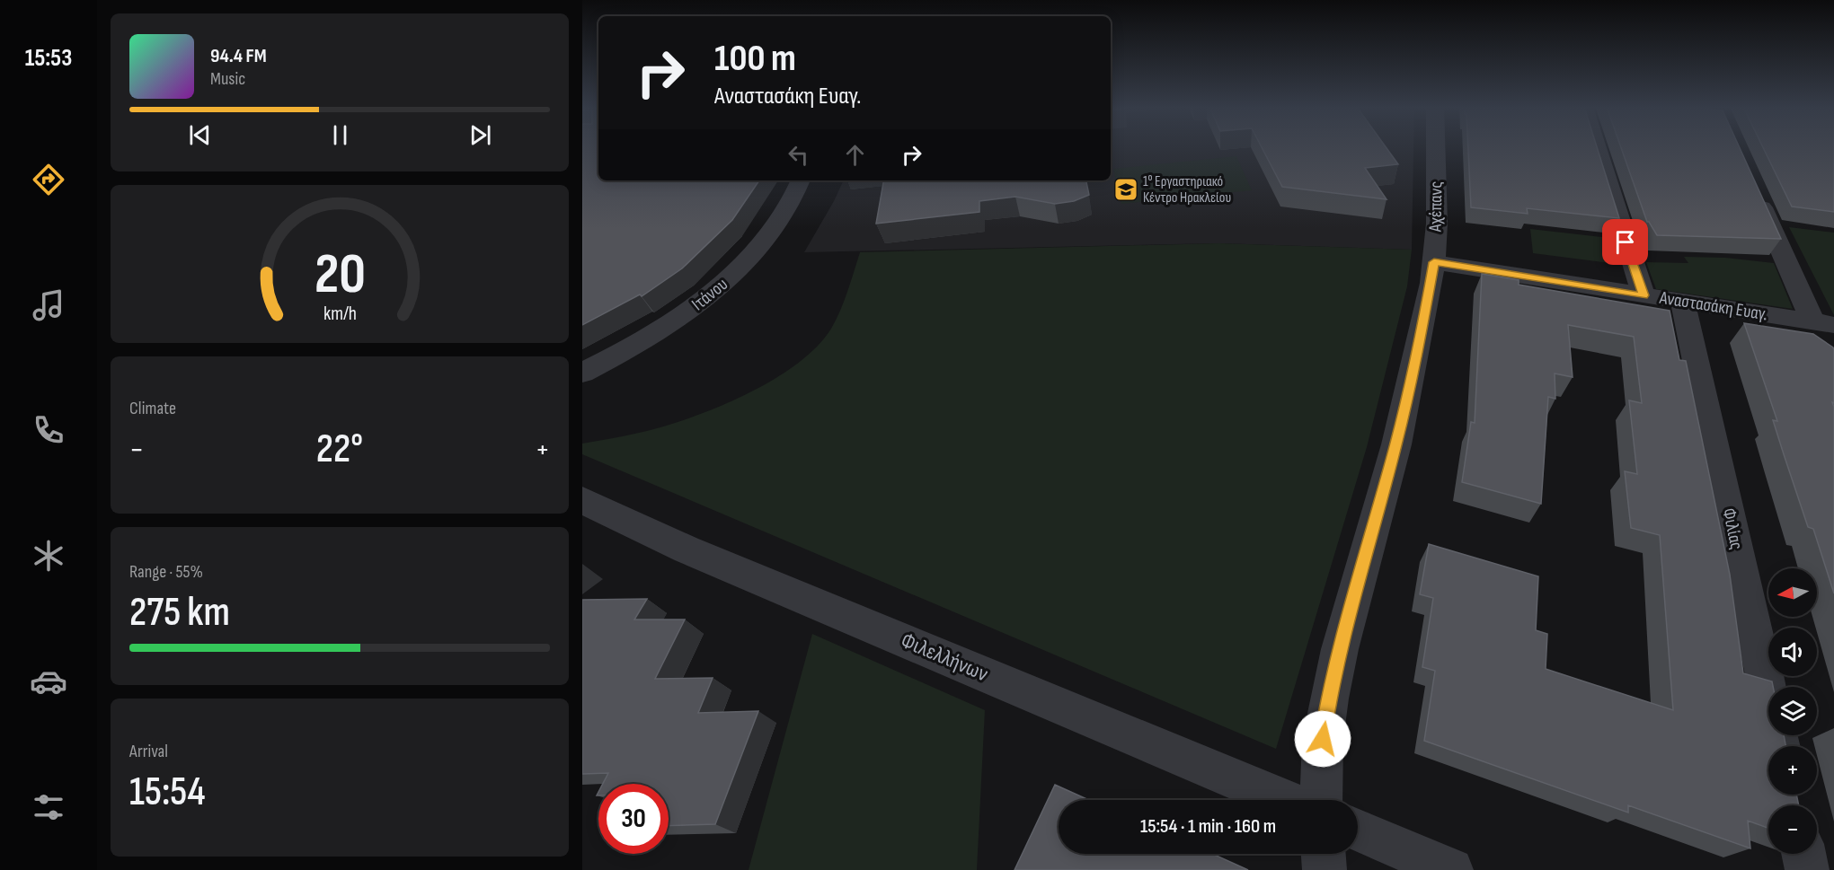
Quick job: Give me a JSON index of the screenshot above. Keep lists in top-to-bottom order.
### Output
{
  "streets": {
    "street": [
      "Αχέπανς",
      "Ιτάνου",
      "Αναστασάκη Ευαγ.",
      "Φιλίας",
      "Φιλελλήνων"
    ]
  },
  "crossings": [
    ["Αχέπανς", "Αναστασάκη Ευαγ."],
    ["Αναστασάκη Ευαγ.", "Φιλίας"]
  ],
  "places": {
    "school or university": ["1⁰ Εργαστηριακό Κέντρο Ηρακλείου"]
  },
  "north": "left",
  "page": {
    "tabs": "15:53",
    "turn": ["100 m", "Αναστασάκη Ευαγ."],
    "song": ["94.4 FM", "Music"],
    "tile": [
      "Climate",
      ["Range · 55%", "275 km"],
      ["Arrival", "15:54"]
    ],
    "heat": ["−", "22°", "+"],
    "map_buttons": ["+", "−"],
    "limit": "30",
    "trip": "15:54 · 1 min · 160 m",
    "gauge": ["20", "km/h"]
  }
}
